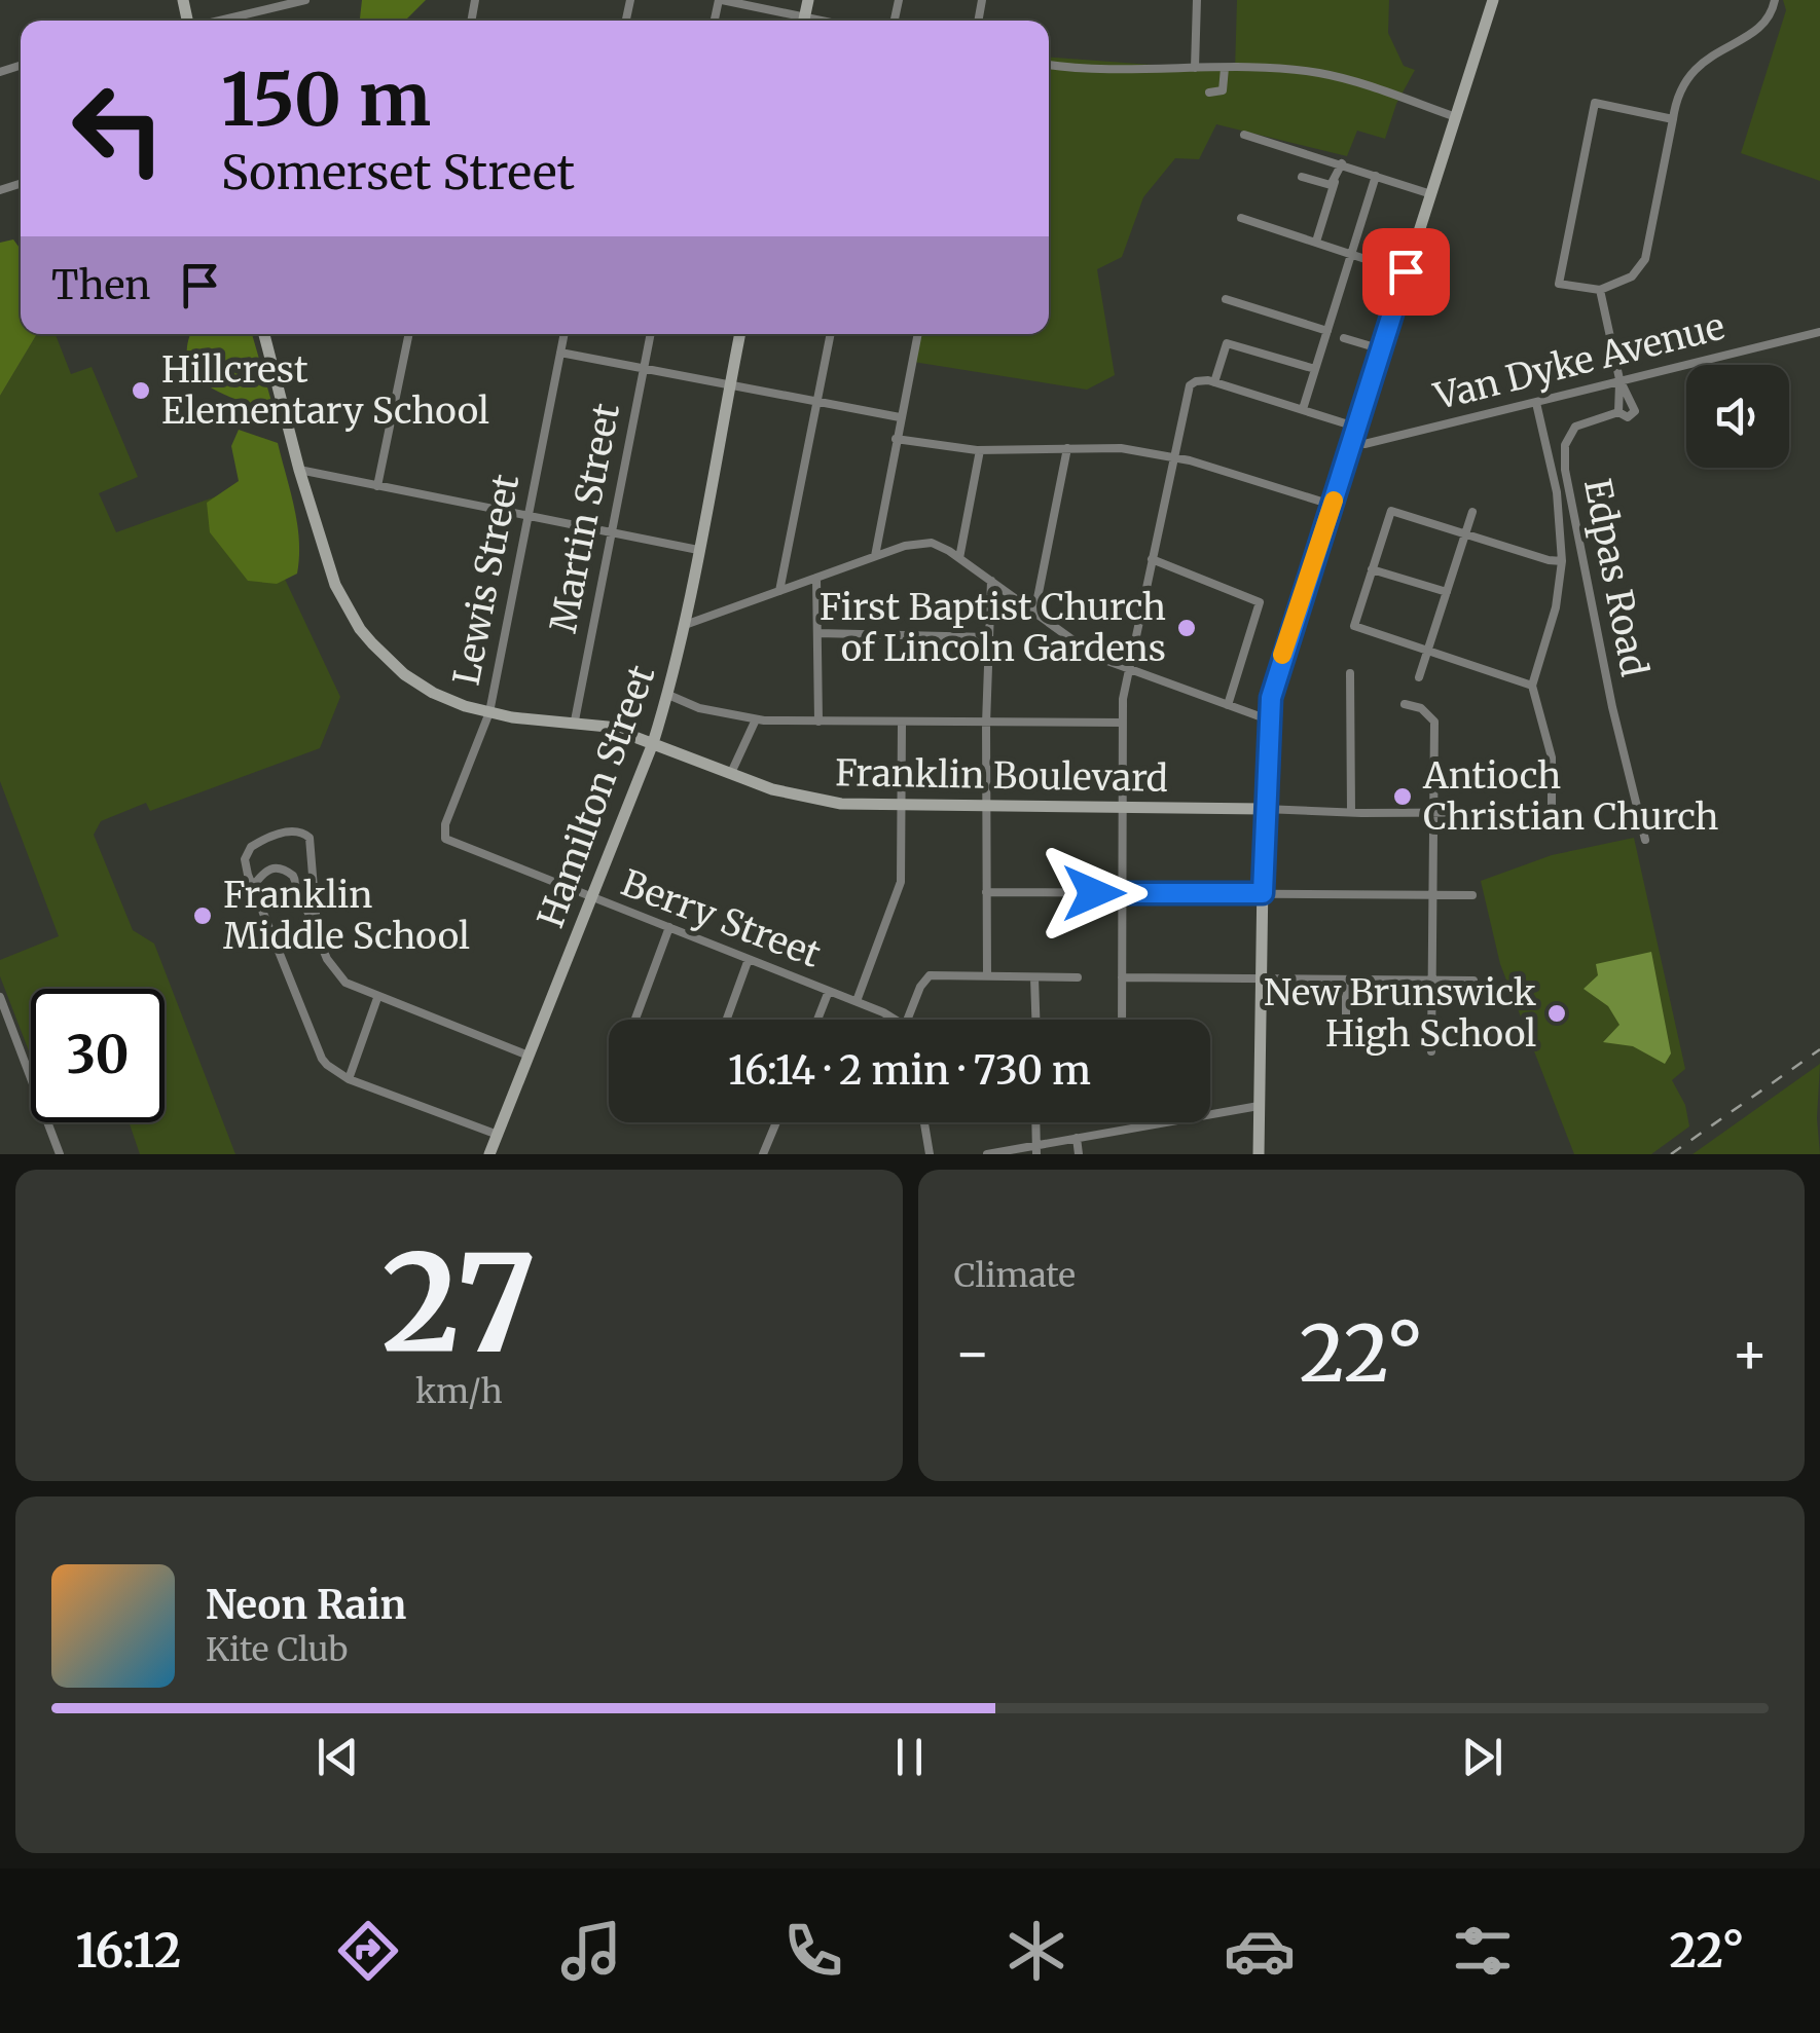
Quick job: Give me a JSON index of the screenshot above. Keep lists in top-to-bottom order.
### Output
{
  "streets": {
    "main road": ["Franklin Boulevard", "Hamilton Street"],
    "street": [
      "Van Dyke Avenue",
      "Martin Street",
      "Edpas Road",
      "Lewis Street",
      "Berry Street"
    ]
  },
  "crossings": [
    ["Martin Street", "Franklin Boulevard"],
    ["Lewis Street", "Franklin Boulevard"],
    ["Lewis Street", "Berry Street"],
    ["Franklin Boulevard", "Hamilton Street"],
    ["Hamilton Street", "Berry Street"]
  ],
  "places": [
    "Hillcrest Elementary School",
    "First Baptist Church of Lincoln Gardens",
    "Antioch Christian Church",
    "Franklin Middle School",
    "New Brunswick High School"
  ],
  "page": {
    "turn": ["150 m", "Somerset Street"],
    "then": "Then",
    "limit": "30",
    "trip": "16:14 · 2 min · 730 m",
    "tile": [
      ["27", "km/h"],
      "Climate"
    ],
    "heat": ["−", "22°", "+"],
    "song": ["Neon Rain", "Kite Club"],
    "tabs": ["16:12", "22°"]
  }
}
